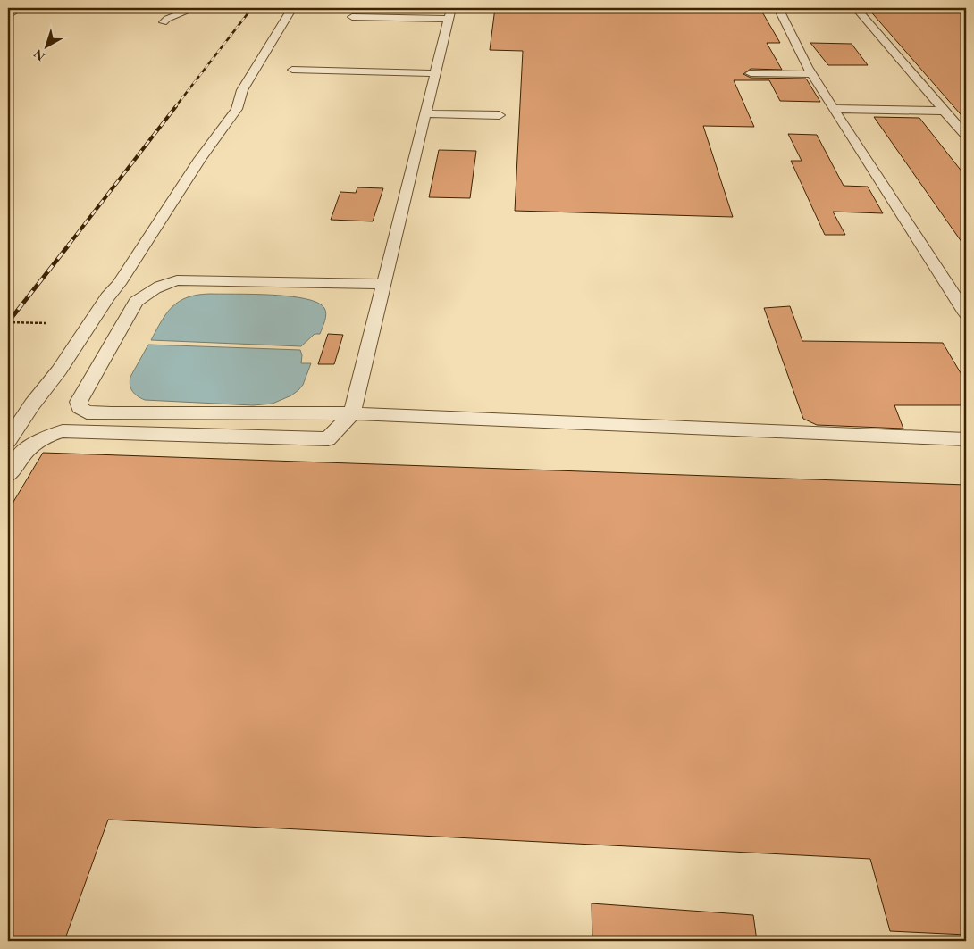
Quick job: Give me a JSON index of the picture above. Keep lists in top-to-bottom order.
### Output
{
  "north": "bottom left"
}
